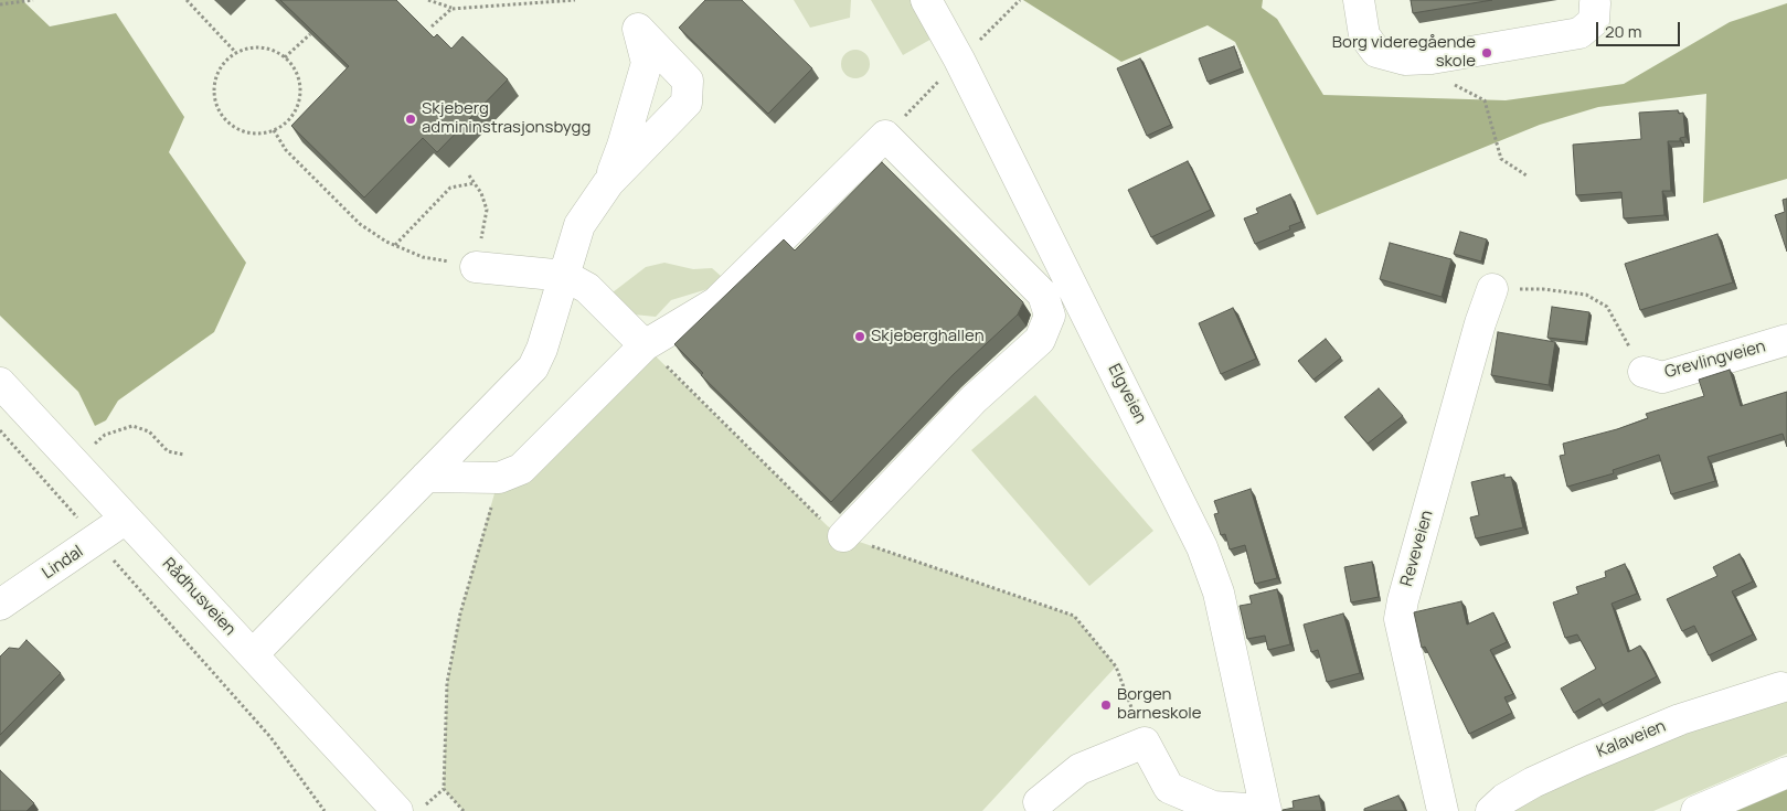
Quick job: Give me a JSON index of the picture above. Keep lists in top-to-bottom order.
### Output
{
  "streets": {
    "street": [
      "Grevlingveien",
      "Elgveien",
      "Reveveien",
      "Lindal",
      "Rådhusveien",
      "Kalaveien"
    ]
  },
  "crossings": [
    ["Lindal", "Rådhusveien"]
  ],
  "places": [
    "Borg videregående skole",
    "Skjeberg admininstrasjonsbygg",
    "Skjeberghallen",
    "Borgen barneskole"
  ],
  "scale_bar": "20 m"
}
